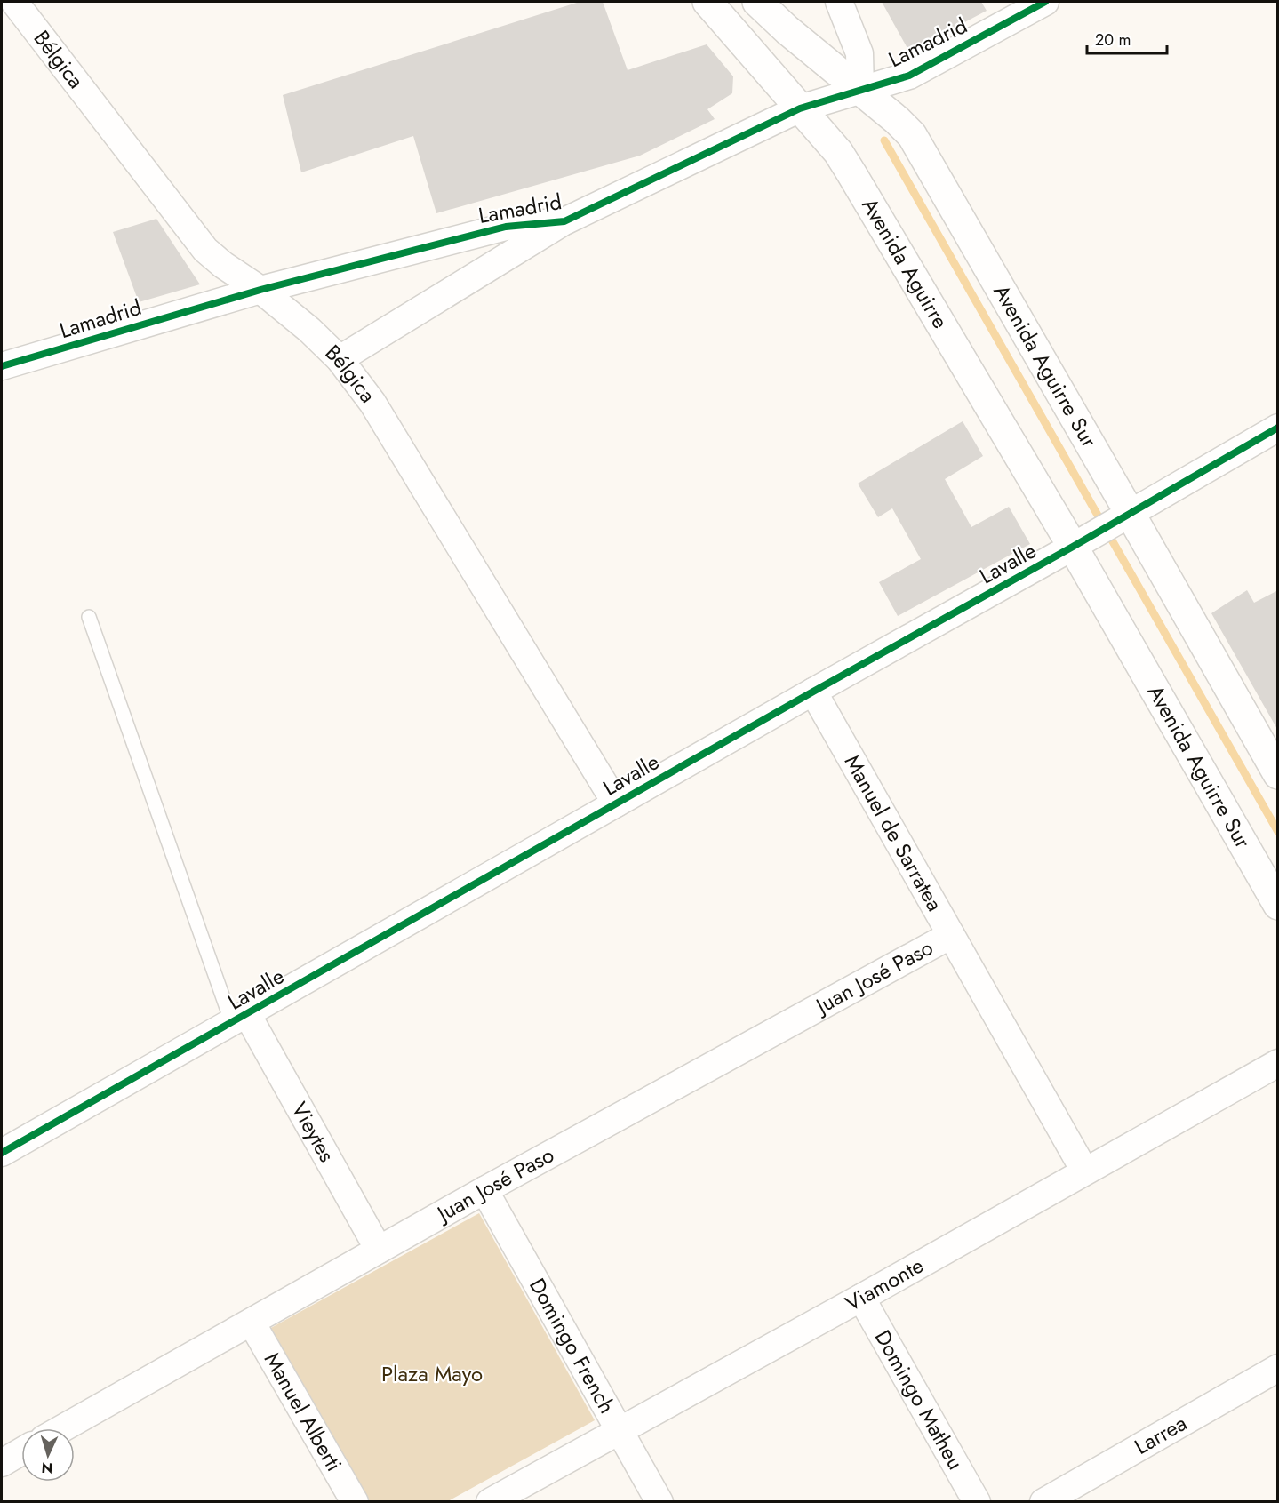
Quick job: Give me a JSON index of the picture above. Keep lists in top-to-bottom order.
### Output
{
  "streets": {
    "main road": ["Avenida Aguirre", "Avenida Aguirre Sur"],
    "street": [
      "Lamadrid",
      "Bélgica",
      "Lavalle",
      "Manuel de Sarratea",
      "Juan José Paso",
      "Vieytes",
      "Viamonte",
      "Domingo French",
      "Domingo Matheu",
      "Manuel Alberti",
      "Larrea"
    ]
  },
  "crossings": [
    ["Lamadrid", "Bélgica"],
    ["Lamadrid", "Avenida Aguirre"],
    ["Lamadrid", "Avenida Aguirre Sur"],
    ["Bélgica", "Lavalle"],
    ["Avenida Aguirre", "Avenida Aguirre Sur"],
    ["Avenida Aguirre", "Lavalle"],
    ["Avenida Aguirre Sur", "Lavalle"],
    ["Lavalle", "Manuel de Sarratea"],
    ["Lavalle", "Vieytes"],
    ["Manuel de Sarratea", "Juan José Paso"],
    ["Manuel de Sarratea", "Viamonte"],
    ["Juan José Paso", "Vieytes"],
    ["Juan José Paso", "Domingo French"],
    ["Juan José Paso", "Manuel Alberti"],
    ["Viamonte", "Domingo French"],
    ["Viamonte", "Domingo Matheu"]
  ],
  "parks": ["Plaza Mayo"],
  "scale_bar": "20 m",
  "north": "bottom"
}
